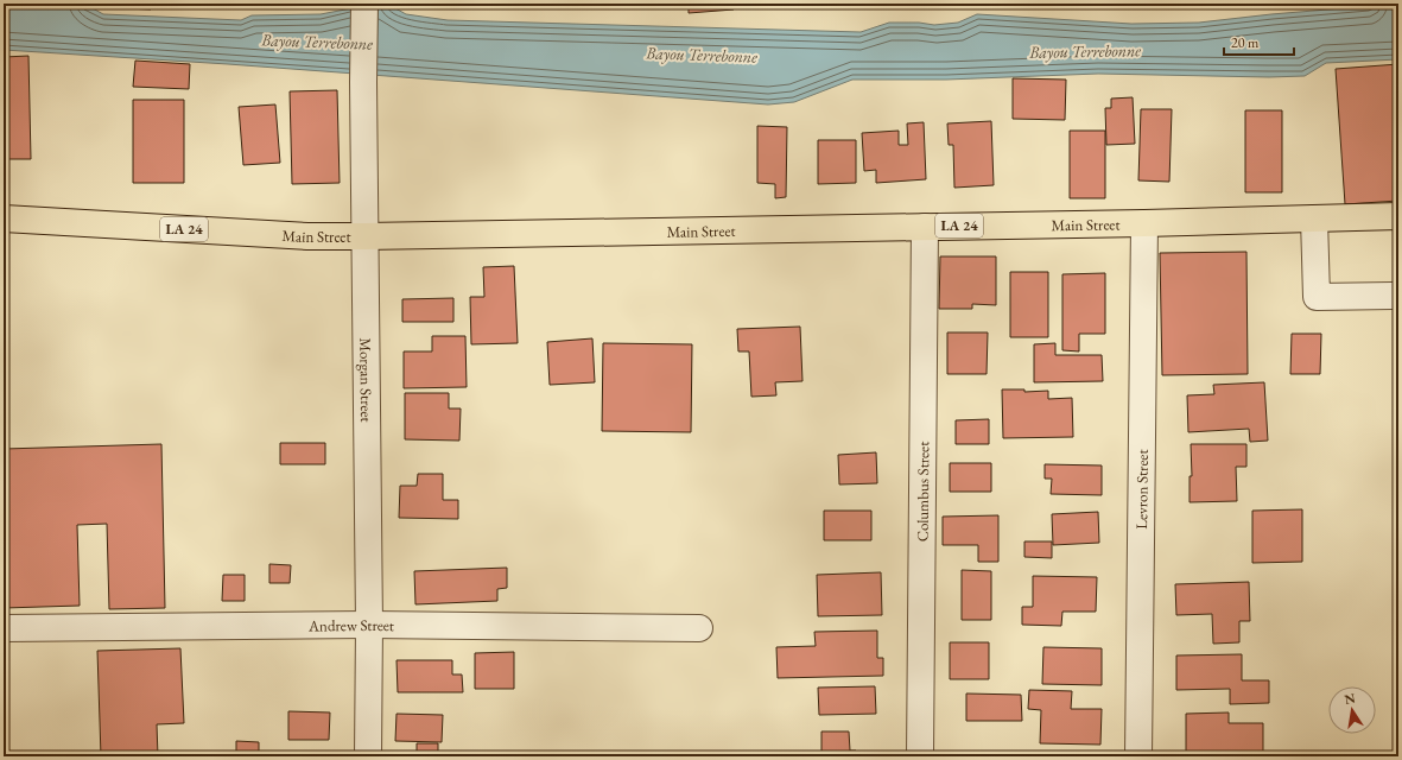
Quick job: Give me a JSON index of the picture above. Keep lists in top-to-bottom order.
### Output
{
  "streets": {
    "main road": ["Main Street", "LA 24"],
    "street": [
      "Morgan Street",
      "Levron Street",
      "Columbus Street",
      "Andrew Street"
    ]
  },
  "crossings": [
    ["Main Street", "Morgan Street"],
    ["Main Street", "Levron Street"],
    ["Main Street", "Columbus Street"],
    ["Morgan Street", "Andrew Street"]
  ],
  "water": ["Bayou Terrebonne"],
  "scale_bar": "20 m",
  "north": "top"
}
